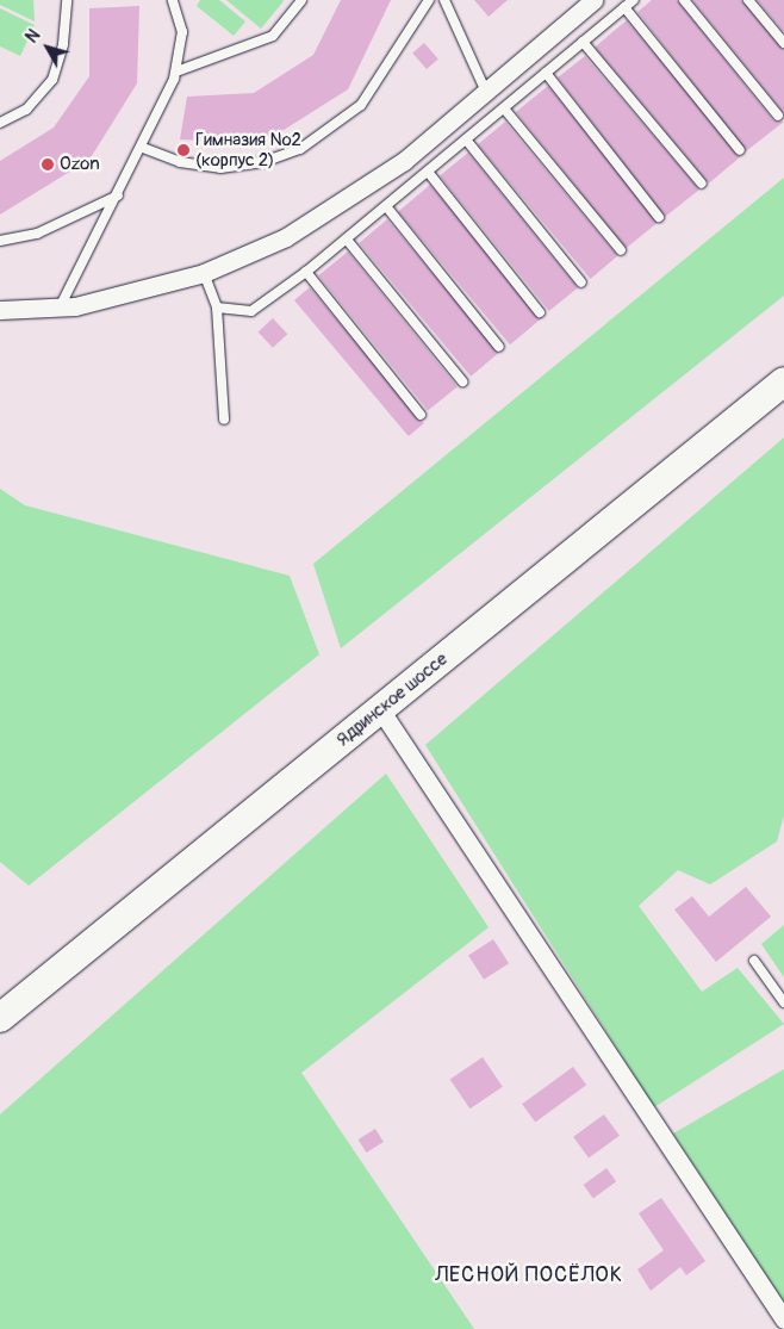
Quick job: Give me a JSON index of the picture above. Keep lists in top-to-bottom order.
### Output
{
  "streets": {
    "main road": ["Ядринское шоссе"]
  },
  "districts": ["ЛЕСНОЙ ПОСЁЛОК"],
  "places": ["Гимназия №2 (корпус 2)", "Ozon"],
  "north": "top left"
}
